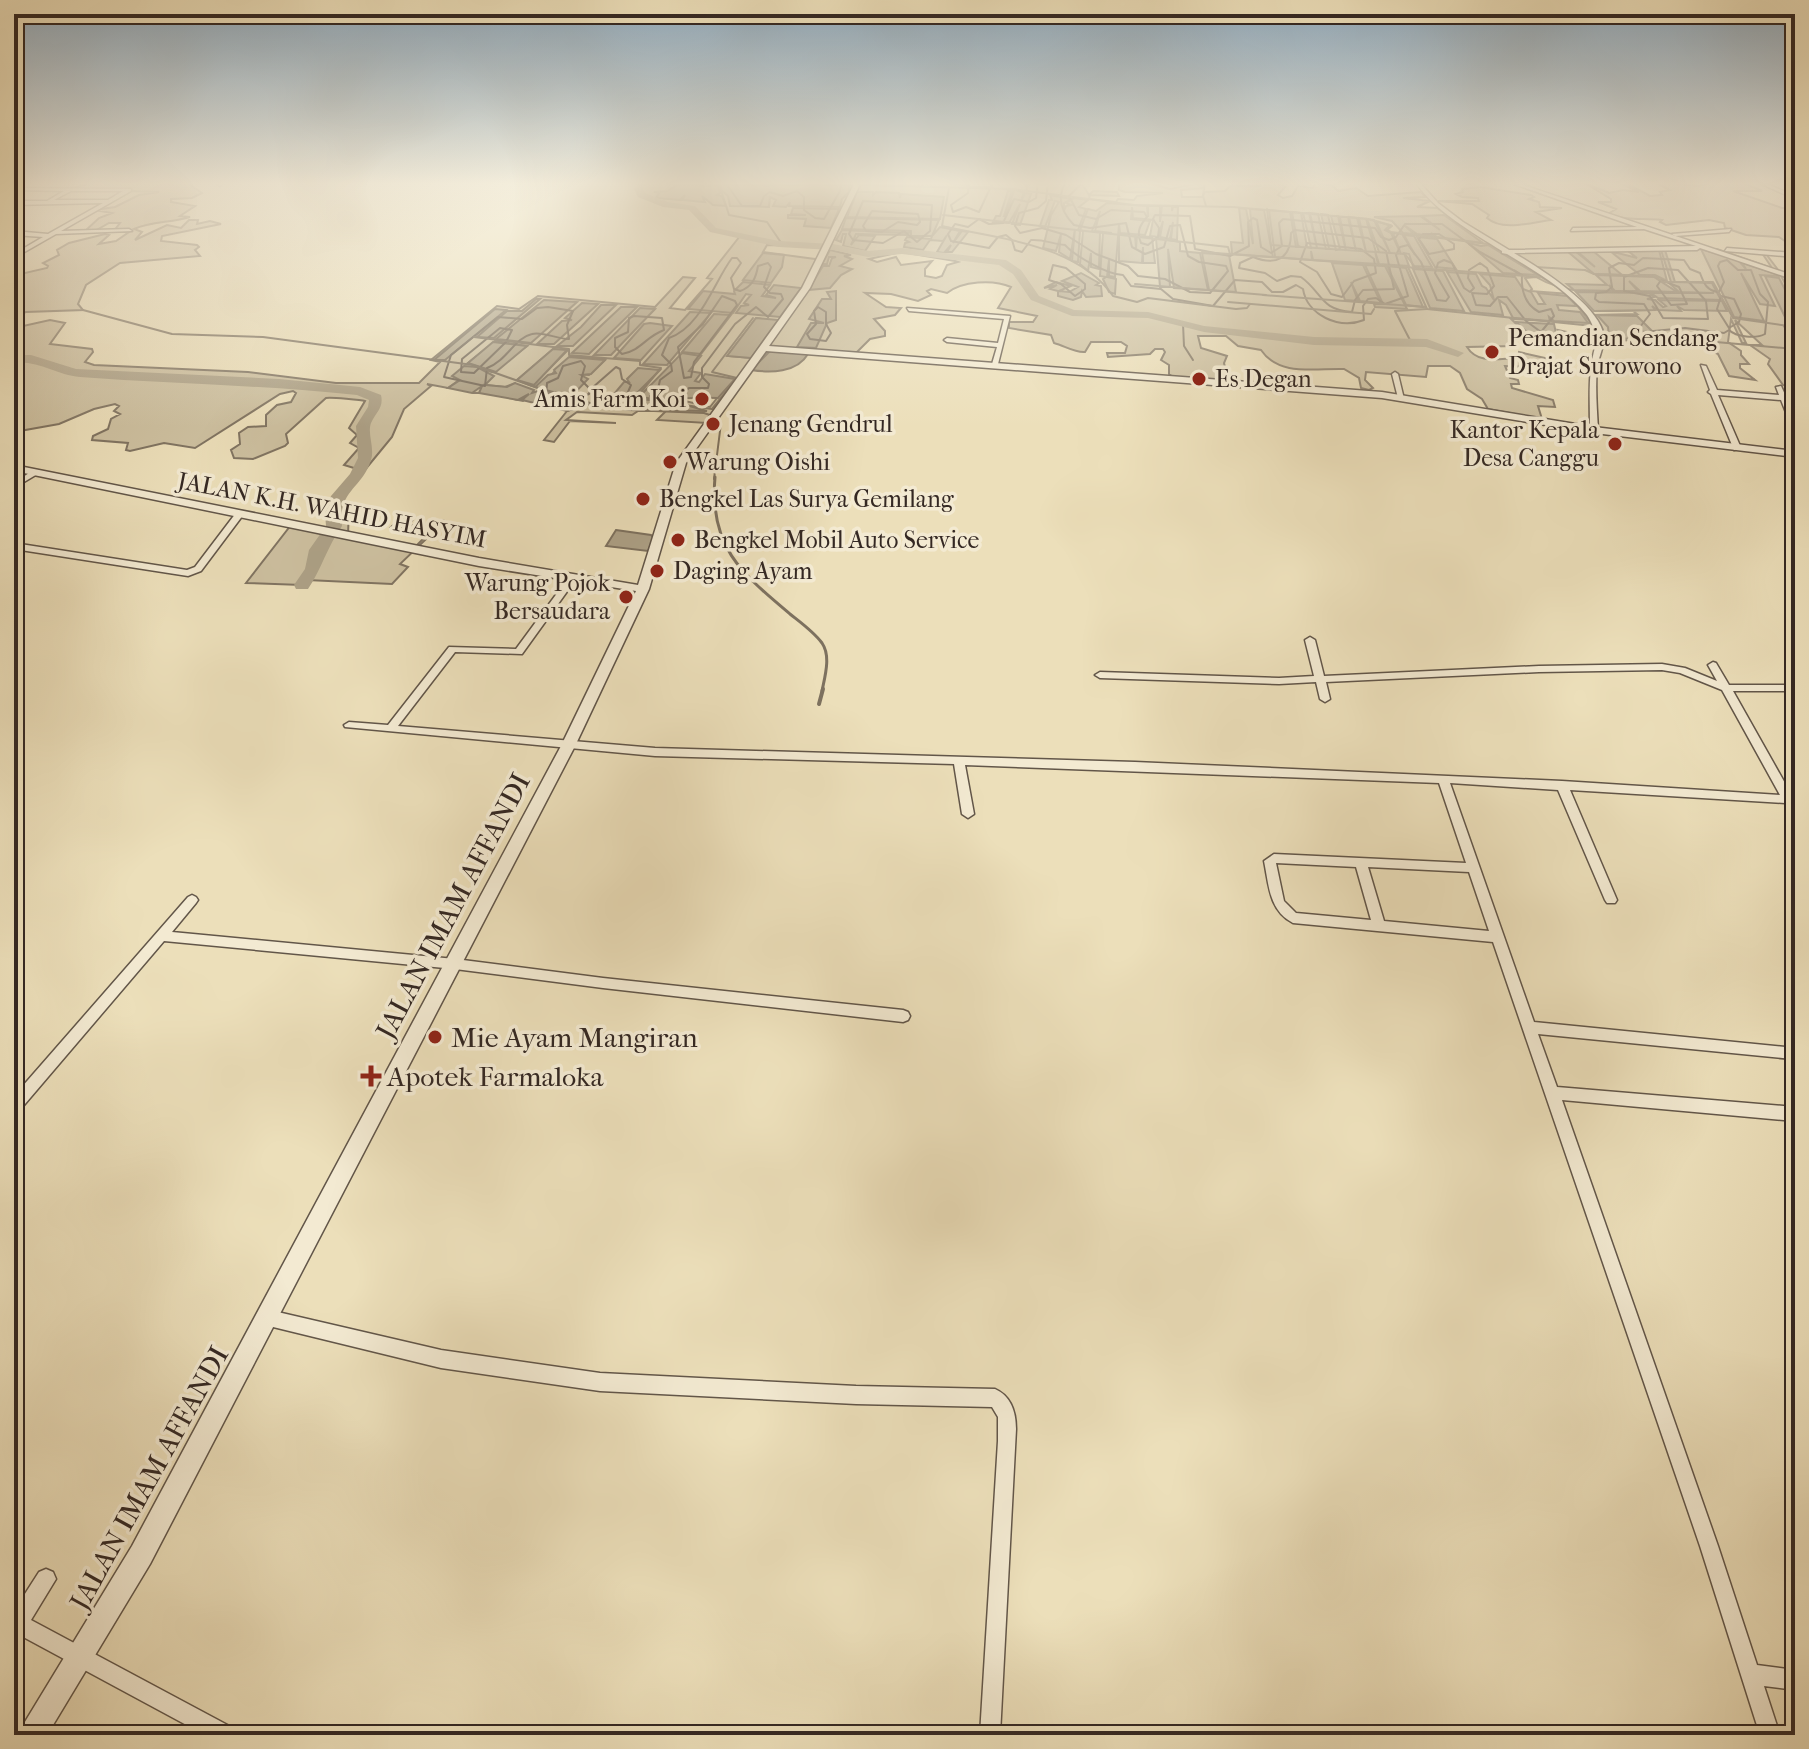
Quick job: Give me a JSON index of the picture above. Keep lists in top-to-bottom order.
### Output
{
  "streets": {
    "street": ["JALAN K.H. WAHID HASYIM", "JALAN IMAM AFFANDI"]
  },
  "crossings": [
    ["JALAN K.H. WAHID HASYIM", "JALAN IMAM AFFANDI"]
  ],
  "places": {
    "other": [
      "Pemandian Sendang Drajat Surowono",
      "Es Degan",
      "Amis Farm Koi",
      "Jenang Gendrul",
      "Kantor Kepala Desa Canggu",
      "Warung Oishi",
      "Bengkel Las Surya Gemilang",
      "Bengkel Mobil Auto Service",
      "Daging Ayam",
      "Warung Pojok Bersaudara",
      "Mie Ayam Mangiran"
    ],
    "health": ["Apotek Farmaloka"]
  }
}
